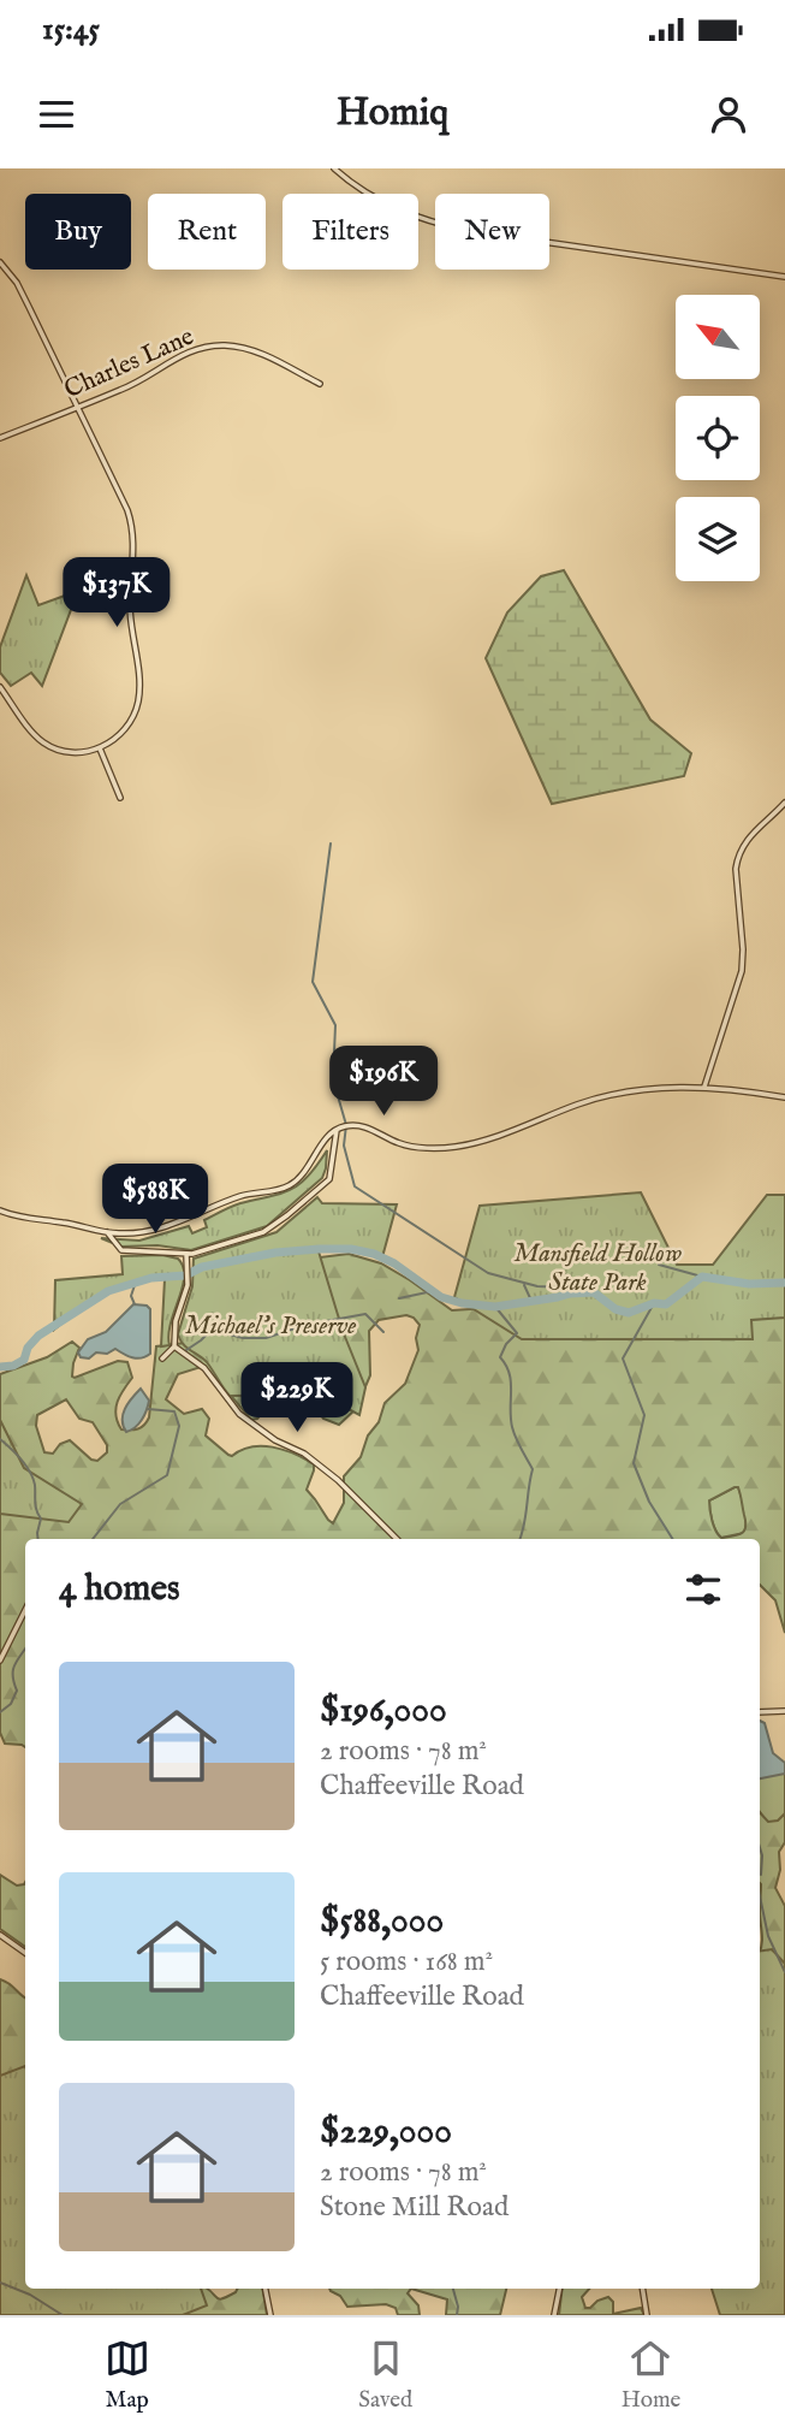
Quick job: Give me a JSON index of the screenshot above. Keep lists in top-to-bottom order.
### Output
{
  "streets": {
    "street": ["Charles Lane"]
  },
  "parks": ["Mansfield Hollow State Park", "Michael's Preserve"],
  "north": "top left",
  "page": {
    "status": "15:45",
    "header": "Homiq",
    "chip": [
      "Buy",
      "Rent",
      "Filters",
      "New"
    ],
    "price": [
      "$137K",
      "$196K",
      "$588K",
      "$229K"
    ],
    "heading": "4 homes",
    "list": [
      {
        "name": "$196,000",
        "note": "2 rooms · 78 m² · Chaffeeville Road"
      },
      {
        "name": "$588,000",
        "note": "5 rooms · 168 m² · Chaffeeville Road"
      },
      {
        "name": "$229,000",
        "note": "2 rooms · 78 m² · Stone Mill Road"
      }
    ],
    "tabs": ["Map", "Saved", "Home"]
  }
}
